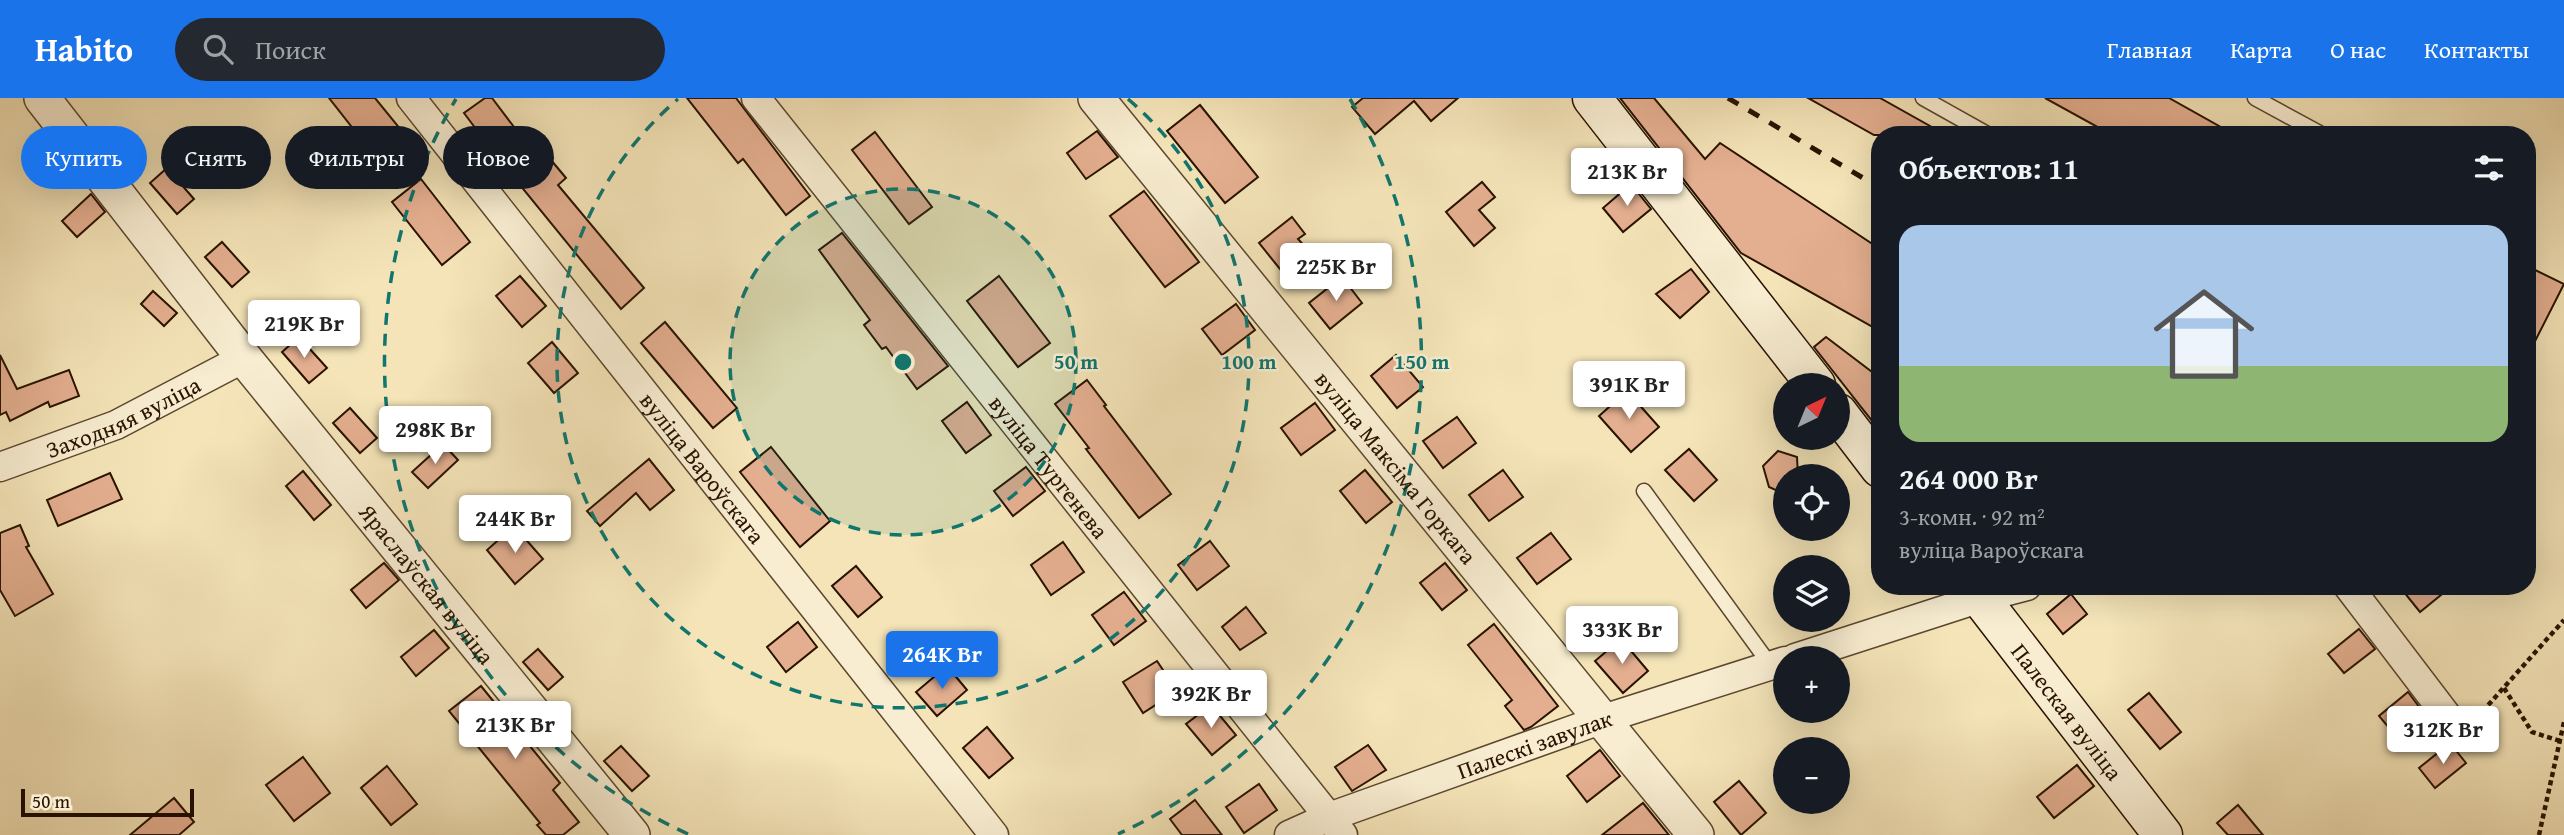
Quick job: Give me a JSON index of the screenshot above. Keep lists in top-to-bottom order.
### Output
{
  "streets": {
    "main road": ["Палеская вуліца"],
    "street": [
      "Заходняя вуліца",
      "вуліца Максіма Горкага",
      "вуліца Вароўскага",
      "вуліца Тургенева",
      "Яраслаўская вуліца",
      "Палескі завулак"
    ]
  },
  "crossings": [
    ["Заходняя вуліца", "Яраслаўская вуліца"],
    ["вуліца Максіма Горкага", "Палескі завулак"],
    ["вуліца Тургенева", "Палескі завулак"]
  ],
  "scale_bar": "50 m",
  "north": "top right",
  "page": {
    "header": "Habito",
    "search": "Поиск",
    "nav": [
      "Главная",
      "Карта",
      "О нас",
      "Контакты"
    ],
    "chip": [
      "Купить",
      "Снять",
      "Фильтры",
      "Новое"
    ],
    "heading": "Объектов: 11",
    "price": [
      "213K Br",
      "225K Br",
      "219K Br",
      "391K Br",
      "298K Br",
      "244K Br",
      "333K Br",
      "264K Br",
      "392K Br",
      "213K Br",
      "312K Br"
    ],
    "list": [
      {
        "name": "264 000 Br",
        "note": "3-комн. · 92 m² · вуліца Вароўскага"
      }
    ],
    "map_buttons": ["+", "−"],
    "scale": "50 m"
  },
  "rings": ["50 m", "100 m", "150 m"]
}
